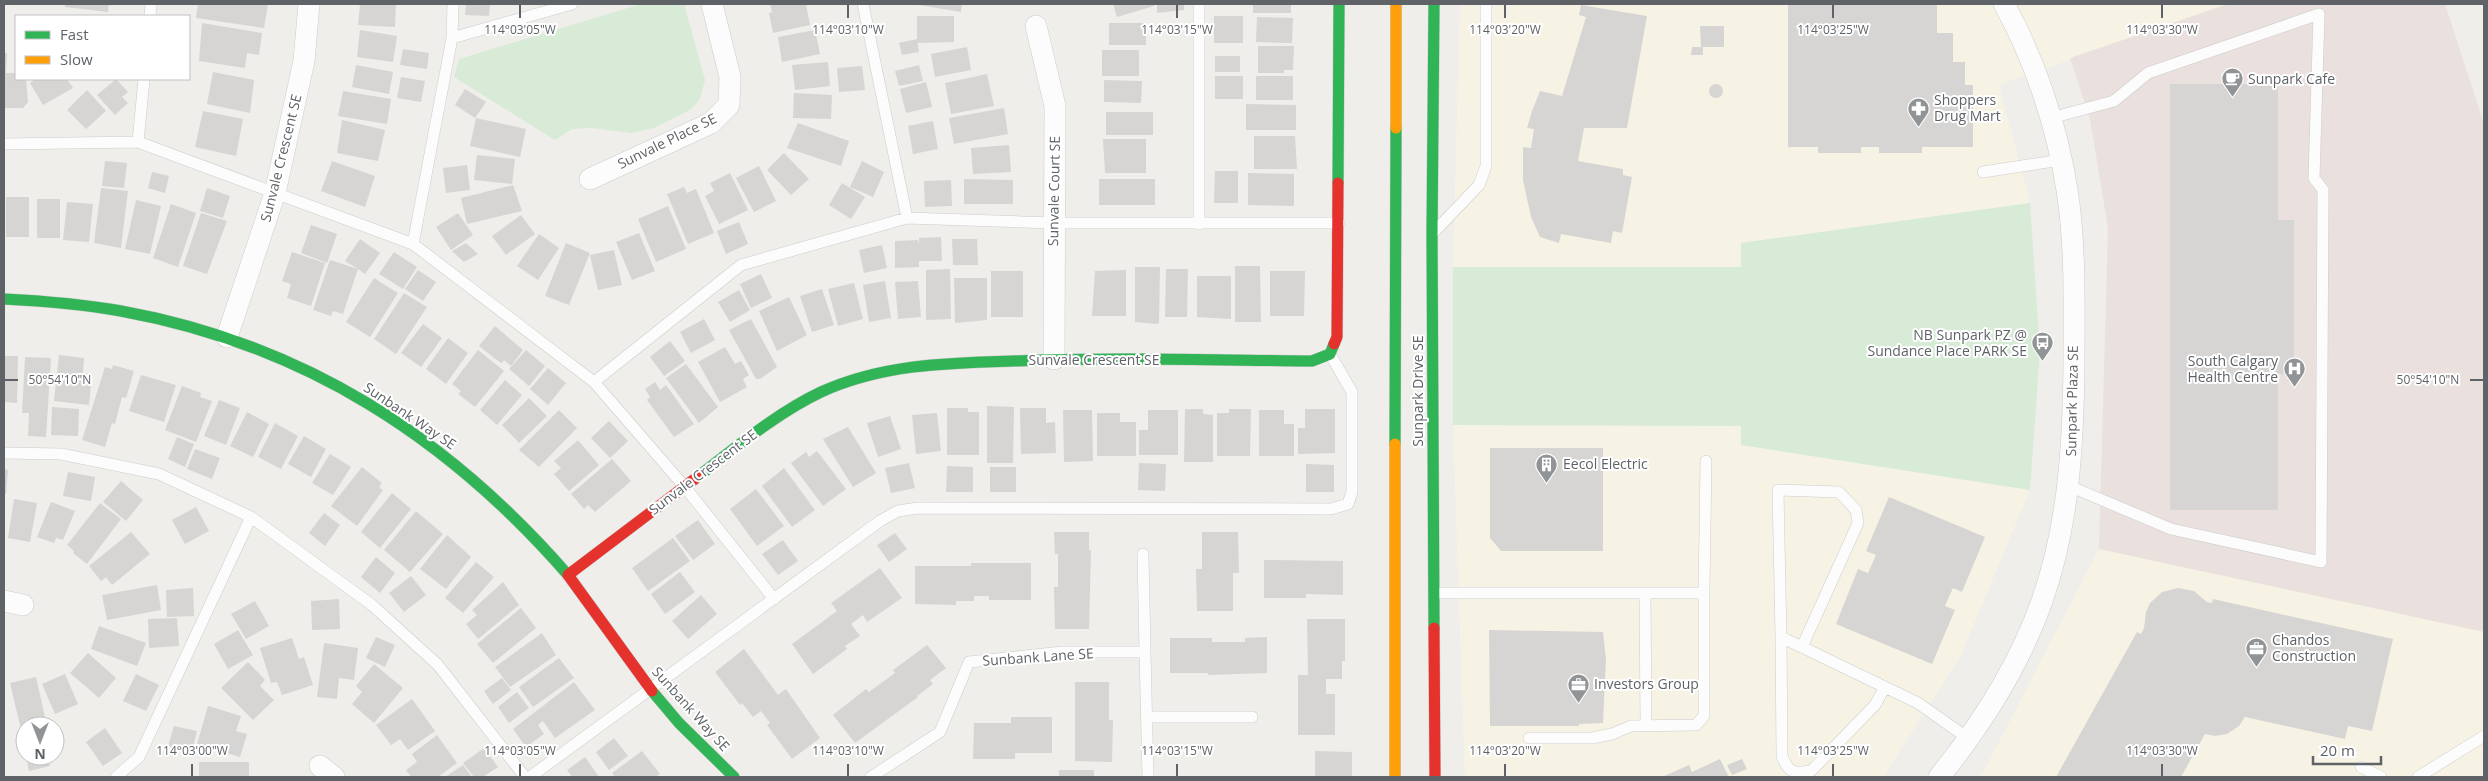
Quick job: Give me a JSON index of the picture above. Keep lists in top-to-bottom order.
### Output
{
  "streets": {
    "street": [
      "Sunvale Place SE",
      "Sunvale Crescent SE",
      "Sunvale Court SE",
      "Sunpark Drive SE",
      "Sunpark Plaza SE",
      "Sunbank Way SE"
    ],
    "lane": ["Sunbank Lane SE"]
  },
  "crossings": [
    ["Sunvale Crescent SE", "Sunvale Court SE"],
    ["Sunvale Crescent SE", "Sunbank Way SE"]
  ],
  "places": {
    "cafe": ["Sunpark Cafe"],
    "pharmacy": ["Shoppers Drug Mart"],
    "bus stop": ["NB Sunpark PZ @ Sundance Place PARK SE"],
    "hospital": ["South Calgary Health Centre"],
    "building": ["Eecol Electric"],
    "office": ["Chandos Construction", "Investors Group"]
  },
  "legend": ["Fast", "Slow"],
  "scale_bar": "20 m",
  "north": "bottom",
  "coordinates": [
    "114°03'05\"W",
    "114°03'10\"W",
    "114°03'15\"W",
    "114°03'20\"W",
    "114°03'25\"W",
    "114°03'30\"W",
    "50°54'10\"N",
    "114°03'00\"W"
  ]
}
